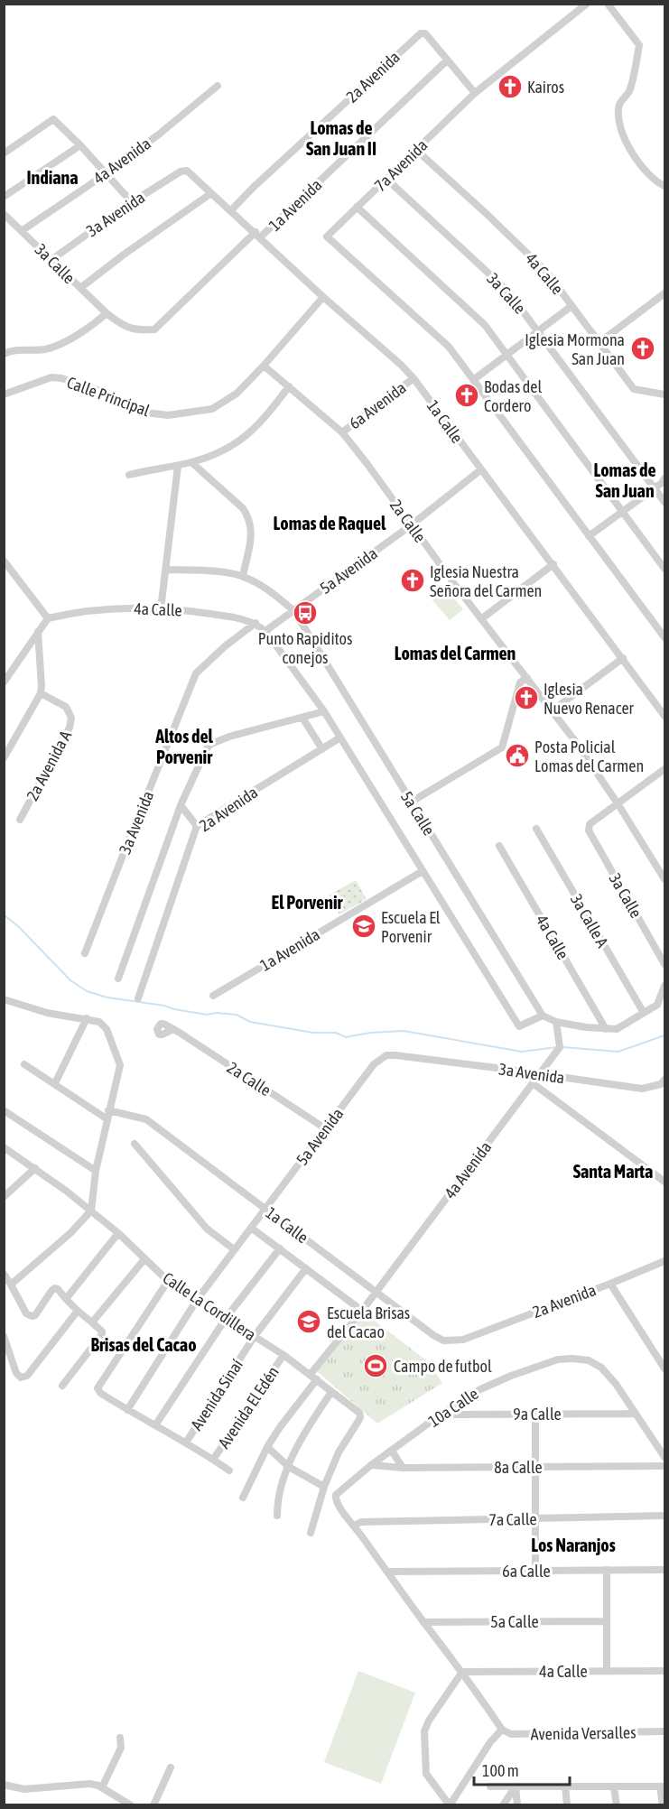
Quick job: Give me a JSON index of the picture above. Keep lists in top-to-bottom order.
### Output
{
  "streets": {
    "street": [
      "2a Avenida",
      "4a Avenida",
      "7a Avenida",
      "1a Avenida",
      "3a Avenida",
      "3a Calle",
      "4a Calle",
      "Calle Principal",
      "6a Avenida",
      "1a Calle",
      "2a Calle",
      "5a Avenida",
      "2a Avenida A",
      "5a Calle",
      "3a Calle A",
      "Calle La Cordillera",
      "Avenida Sinaí",
      "Avenida El Edén",
      "10a Calle",
      "9a Calle",
      "8a Calle",
      "7a Calle",
      "6a Calle",
      "Avenida Versalles"
    ]
  },
  "crossings": [
    ["2a Avenida", "1a Avenida"],
    ["2a Avenida", "1a Calle"],
    ["4a Avenida", "3a Avenida"],
    ["4a Avenida", "3a Calle"],
    ["4a Avenida", "1a Calle"],
    ["4a Avenida", "Calle La Cordillera"],
    ["7a Avenida", "3a Calle"],
    ["7a Avenida", "4a Calle"],
    ["1a Avenida", "3a Calle"],
    ["1a Avenida", "1a Calle"],
    ["3a Avenida", "3a Calle"],
    ["3a Avenida", "4a Calle"],
    ["3a Avenida", "1a Calle"],
    ["3a Avenida", "5a Avenida"],
    ["3a Calle", "2a Calle"],
    ["4a Calle", "5a Avenida"],
    ["Calle Principal", "2a Calle"],
    ["6a Avenida", "1a Calle"],
    ["6a Avenida", "2a Calle"],
    ["1a Calle", "5a Avenida"],
    ["2a Calle", "5a Avenida"],
    ["5a Avenida", "5a Calle"],
    ["5a Avenida", "Calle La Cordillera"],
    ["Calle La Cordillera", "Avenida Sinaí"],
    ["Calle La Cordillera", "Avenida El Edén"],
    ["10a Calle", "9a Calle"],
    ["10a Calle", "8a Calle"],
    ["10a Calle", "7a Calle"]
  ],
  "districts": [
    "Lomas de San Juan II",
    "Indiana",
    "Lomas de San Juan",
    "Lomas de Raquel",
    "Lomas del Carmen",
    "Altos del Porvenir",
    "El Porvenir",
    "Santa Marta",
    "Brisas del Cacao",
    "Los Naranjos"
  ],
  "places": {
    "church": [
      "Kairos",
      "Iglesia Mormona San Juan",
      "Bodas del Cordero",
      "Iglesia Nuestra Señora del Carmen",
      "Iglesia Nuevo Renacer"
    ],
    "bus stop": ["Punto Rapiditos conejos"],
    "public building": ["Posta Policial Lomas del Carmen"],
    "school or university": ["Escuela El Porvenir", "Escuela Brisas del Cacao"],
    "sports": ["Campo de futbol"]
  },
  "scale_bar": "100 m"
}
